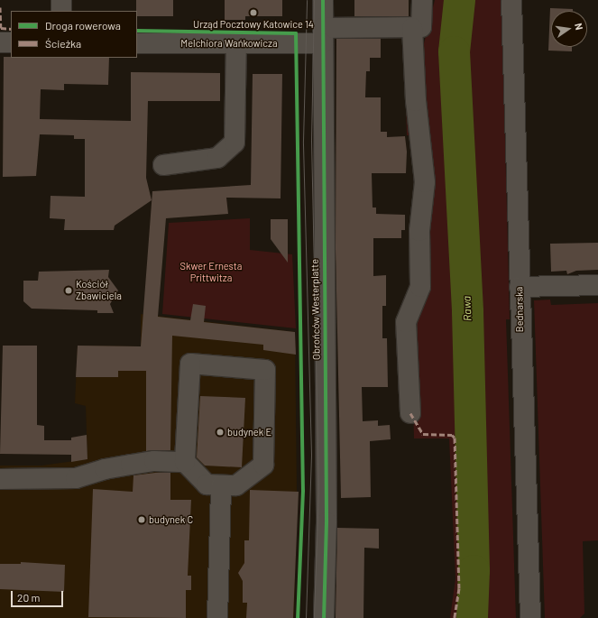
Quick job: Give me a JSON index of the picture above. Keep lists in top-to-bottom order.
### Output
{
  "streets": {
    "street": ["Melchiora Wańkowicza", "Obrońców Westerplatte", "Bednarska"]
  },
  "crossings": [
    ["Melchiora Wańkowicza", "Obrońców Westerplatte"]
  ],
  "water": ["Rawa"],
  "parks": ["Skwer Ernesta Prittwitza"],
  "places": [
    "Urząd Pocztowy Katowice 14",
    "Kościół Zbawiciela",
    "budynek E",
    "budynek C"
  ],
  "legend": ["Droga rowerowa", "Ścieżka"],
  "scale_bar": "20 m",
  "north": "right"
}
